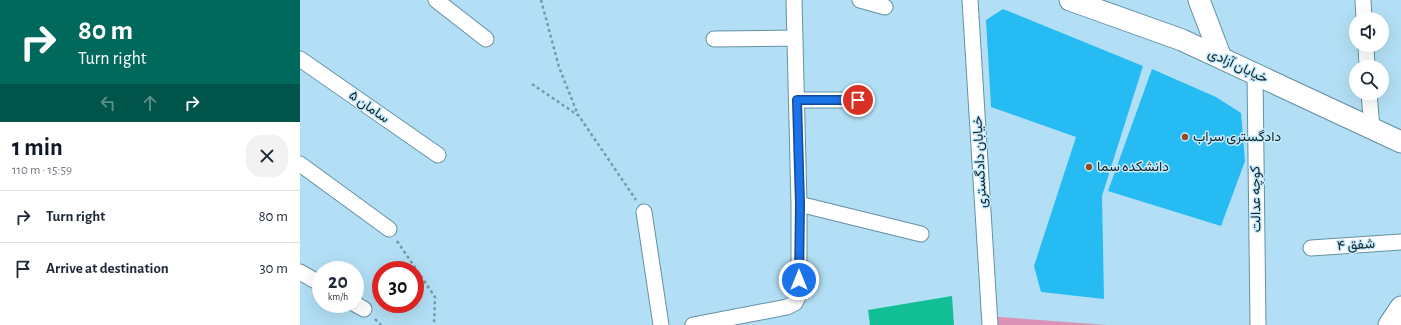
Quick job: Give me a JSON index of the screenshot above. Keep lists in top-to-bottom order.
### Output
{
  "streets": {
    "main road": ["خیابان آزادی"],
    "street": [
      "سامان ۵",
      "خیابان دادگستری",
      "کوچه عدالت",
      "شفق ۴"
    ]
  },
  "crossings": [
    ["خیابان آزادی", "کوچه عدالت"]
  ],
  "places": ["دادگستری سراب", "دانشکده سما"],
  "page": {
    "turn": ["80 m", "Turn right"],
    "heading": ["1 min", "110 m · 15:59"],
    "list": [
      {
        "name": "Turn right",
        "value": "80 m"
      },
      {
        "name": "Arrive at destination",
        "value": "30 m"
      }
    ],
    "speed": "20 km/h",
    "limit": "30"
  }
}
